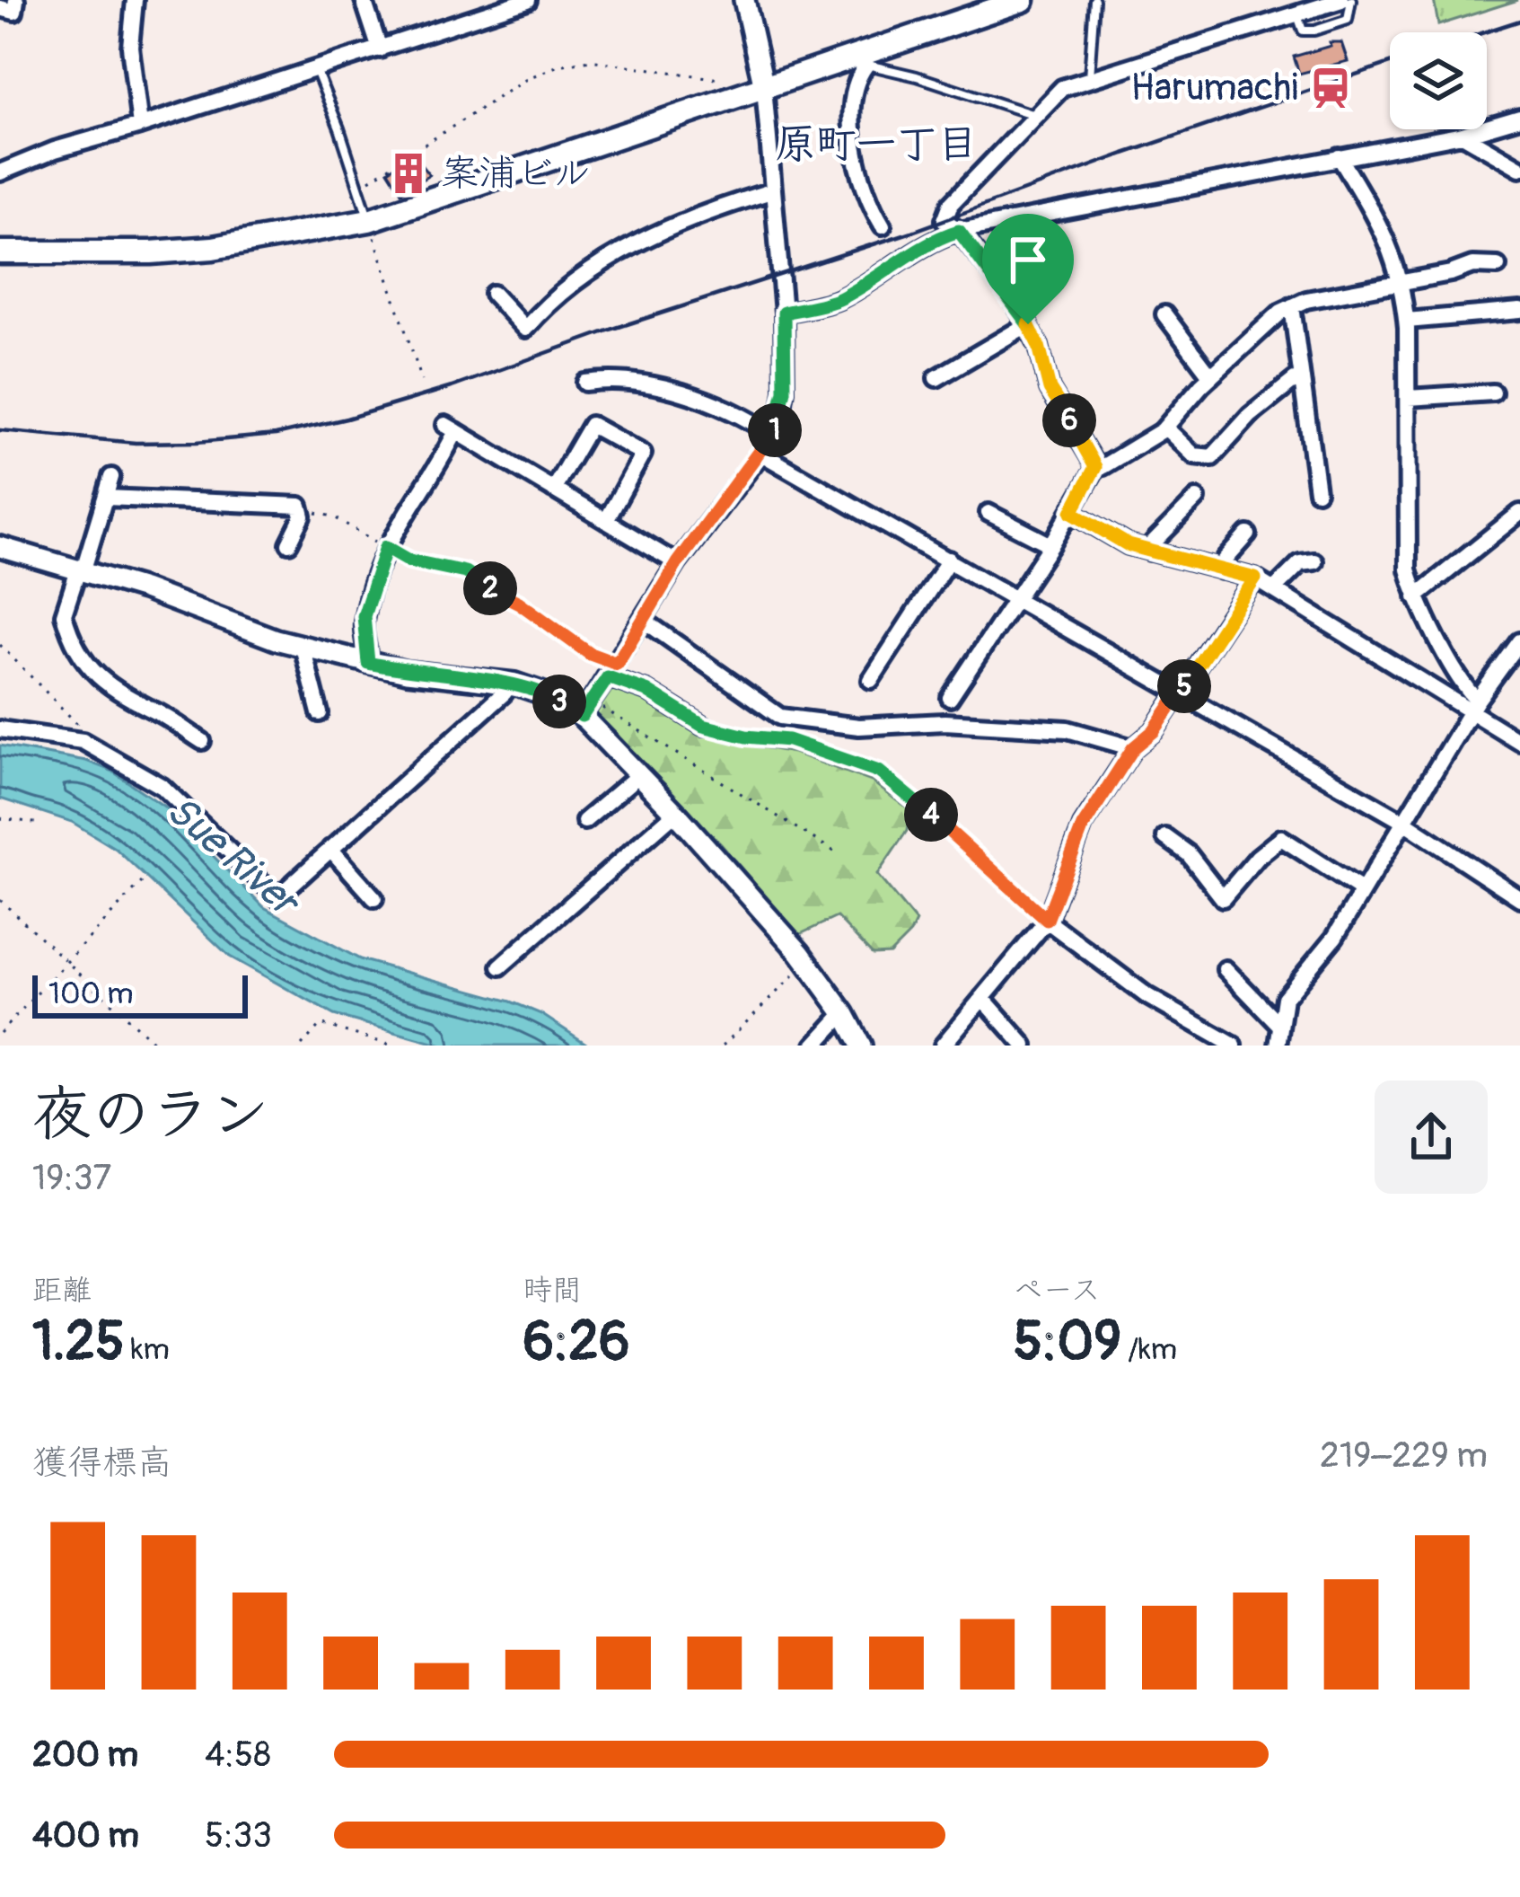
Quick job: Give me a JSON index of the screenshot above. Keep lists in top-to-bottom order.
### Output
{
  "districts": ["原町一丁目"],
  "water": ["Sue River"],
  "places": {
    "station": ["Harumachi"],
    "building": ["案浦ビル"]
  },
  "scale_bar": "100 m",
  "page": {
    "pins": [
      "6",
      "1",
      "2",
      "5",
      "3",
      "4"
    ],
    "scale": "100 m",
    "heading": ["夜のラン", "19:37"],
    "stats": [
      ["距離", "1.25 km"],
      ["時間", "6:26"],
      ["ペース", "5:09 /km"]
    ],
    "chart": ["獲得標高", "219–229 m"],
    "list": [
      {
        "name": "200 m",
        "note": "4:58"
      },
      {
        "name": "400 m",
        "note": "5:33"
      }
    ]
  }
}
